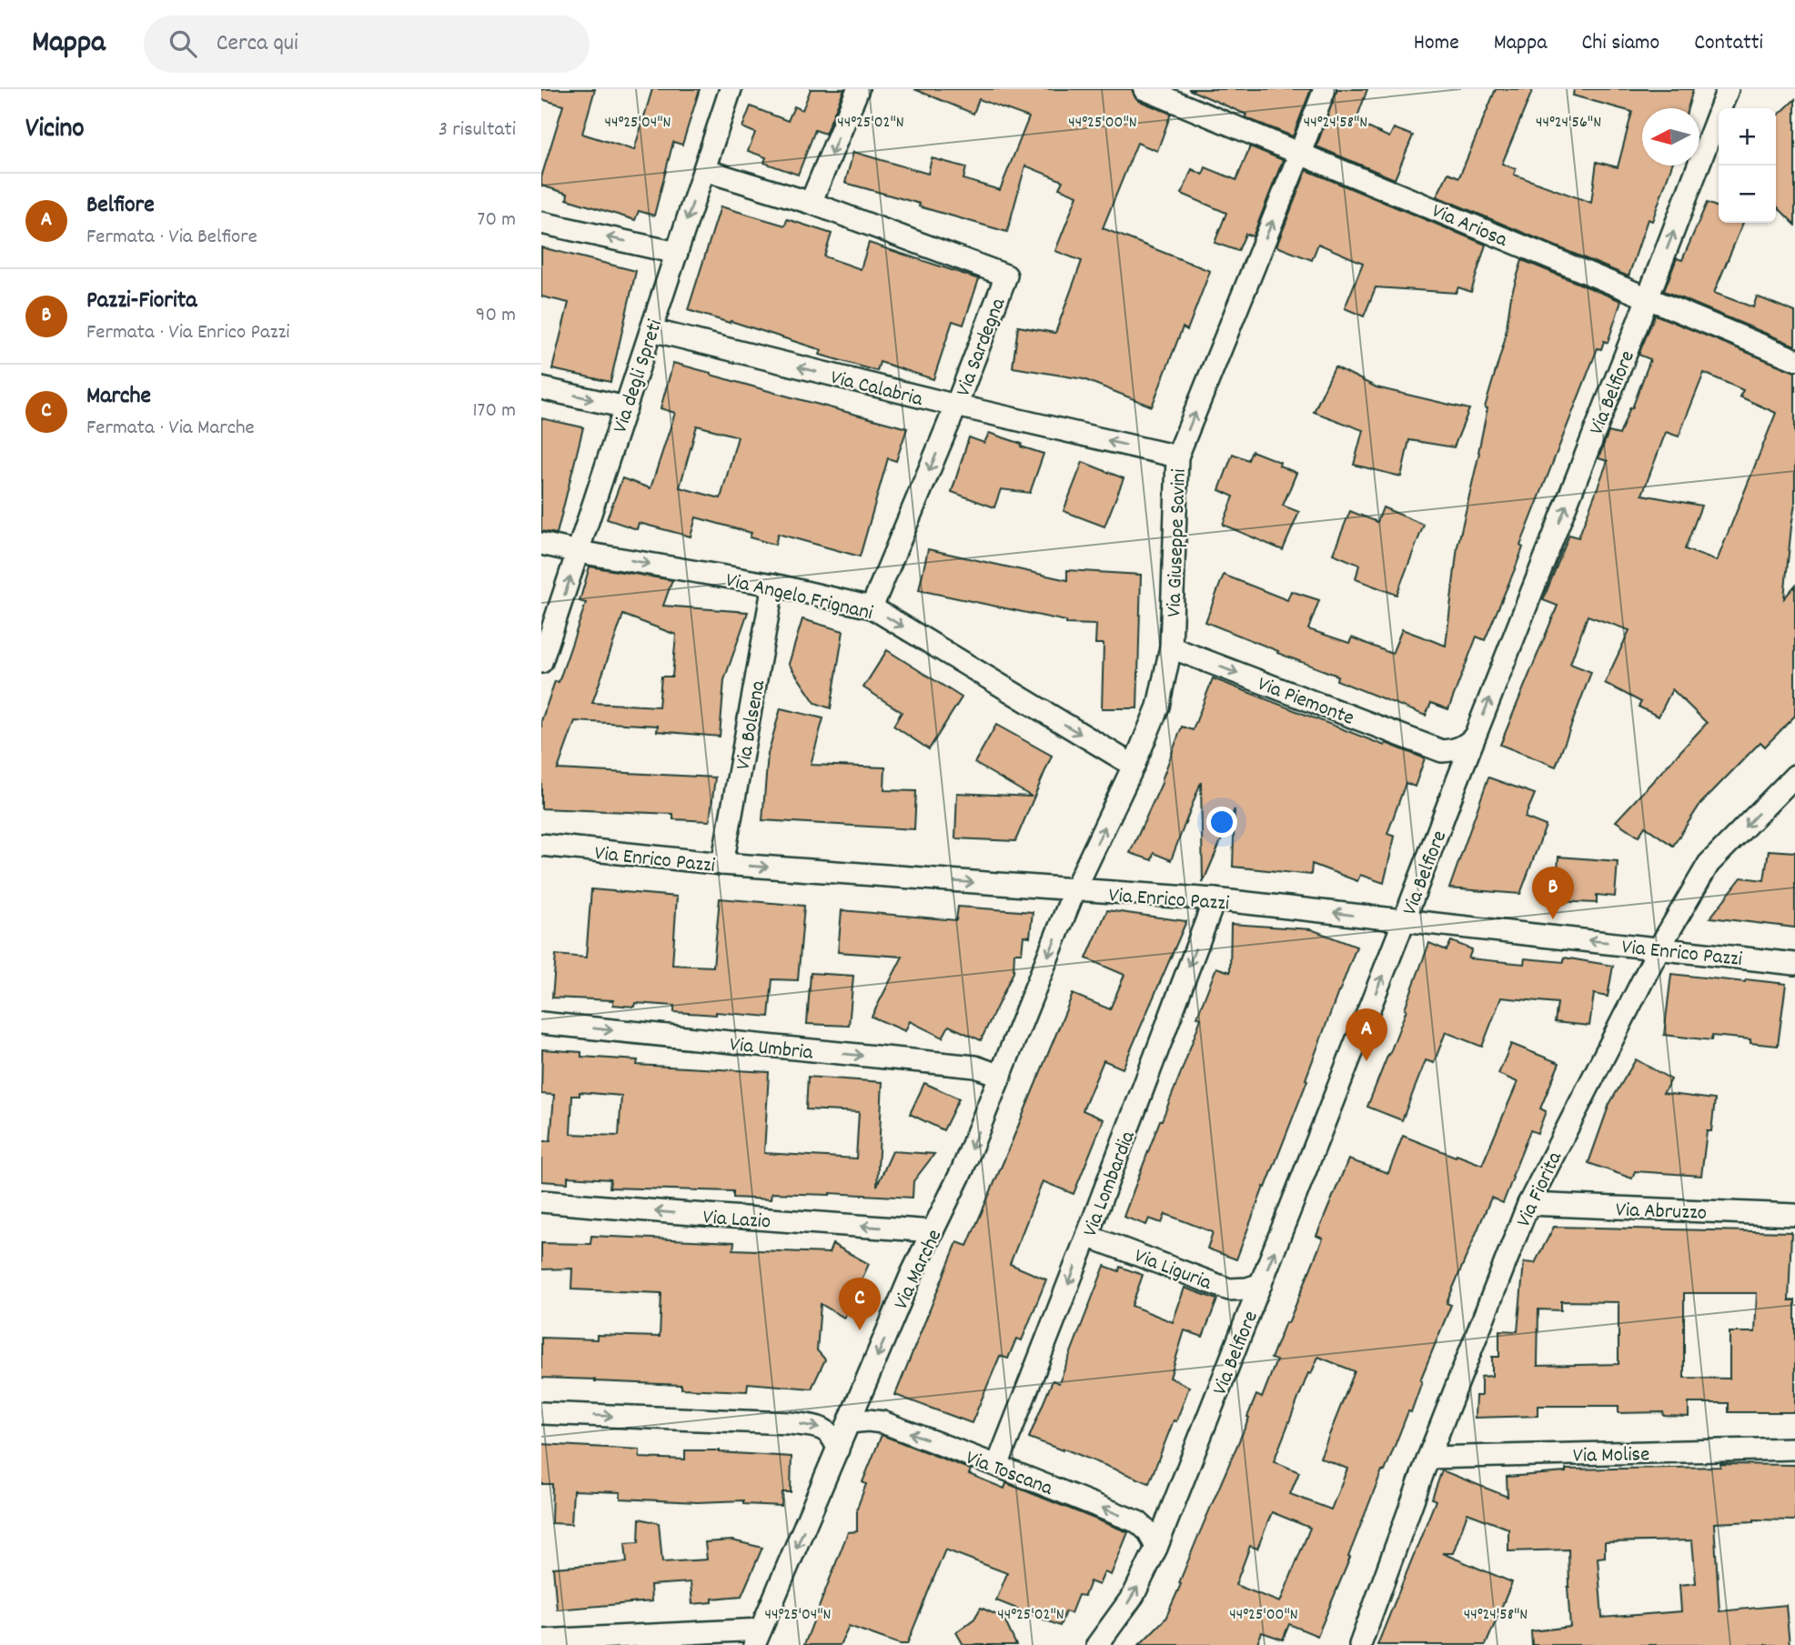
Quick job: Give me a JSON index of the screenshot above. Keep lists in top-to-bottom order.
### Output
{
  "streets": {
    "street": [
      "Via Ariosa",
      "Via Sardegna",
      "Via degli Spreti",
      "Via Calabria",
      "Via Belfiore",
      "Via Giuseppe Savini",
      "Via Angelo Frignani",
      "Via Piemonte",
      "Via Bolsena",
      "Via Enrico Pazzi",
      "Via Umbria",
      "Via Lombardia",
      "Via Fiorita",
      "Via Abruzzo",
      "Via Lazio",
      "Via Liguria",
      "Via Marche",
      "Via Molise",
      "Via Toscana"
    ]
  },
  "crossings": [
    ["Via Ariosa", "Via Belfiore"],
    ["Via Ariosa", "Via Giuseppe Savini"],
    ["Via Sardegna", "Via degli Spreti"],
    ["Via Sardegna", "Via Calabria"],
    ["Via Sardegna", "Via Angelo Frignani"],
    ["Via degli Spreti", "Via Calabria"],
    ["Via degli Spreti", "Via Angelo Frignani"],
    ["Via Calabria", "Via Giuseppe Savini"],
    ["Via Belfiore", "Via Enrico Pazzi"],
    ["Via Belfiore", "Via Liguria"],
    ["Via Belfiore", "Via Toscana"],
    ["Via Giuseppe Savini", "Via Angelo Frignani"],
    ["Via Giuseppe Savini", "Via Piemonte"],
    ["Via Giuseppe Savini", "Via Enrico Pazzi"],
    ["Via Giuseppe Savini", "Via Marche"],
    ["Via Angelo Frignani", "Via Bolsena"],
    ["Via Bolsena", "Via Enrico Pazzi"],
    ["Via Enrico Pazzi", "Via Lombardia"],
    ["Via Enrico Pazzi", "Via Fiorita"],
    ["Via Enrico Pazzi", "Via Marche"],
    ["Via Umbria", "Via Marche"],
    ["Via Lombardia", "Via Liguria"],
    ["Via Lombardia", "Via Toscana"],
    ["Via Fiorita", "Via Abruzzo"],
    ["Via Fiorita", "Via Molise"],
    ["Via Lazio", "Via Marche"],
    ["Via Marche", "Via Toscana"]
  ],
  "one_way": [
    "Via Calabria",
    "Via Belfiore",
    "Via Giuseppe Savini",
    "Via Angelo Frignani",
    "Via Piemonte",
    "Via Umbria",
    "Via Lombardia",
    "Via Lazio",
    "Via Marche",
    "Via Toscana"
  ],
  "north": "left",
  "page": {
    "header": "Mappa",
    "search": "Cerca qui",
    "nav": [
      "Home",
      "Mappa",
      "Chi siamo",
      "Contatti"
    ],
    "heading": ["Vicino", "3 risultati"],
    "map_buttons": ["+", "−"],
    "list": [
      {
        "mark": "A",
        "name": "Belfiore",
        "note": "Fermata · Via Belfiore",
        "value": "70 m"
      },
      {
        "mark": "B",
        "name": "Pazzi-Fiorita",
        "note": "Fermata · Via Enrico Pazzi",
        "value": "90 m"
      },
      {
        "mark": "C",
        "name": "Marche",
        "note": "Fermata · Via Marche",
        "value": "170 m"
      }
    ],
    "pins": ["B", "A", "C"]
  },
  "coordinates": [
    "44°25'04\"N",
    "44°25'02\"N",
    "44°25'00\"N",
    "44°24'58\"N",
    "44°24'56\"N"
  ]
}
